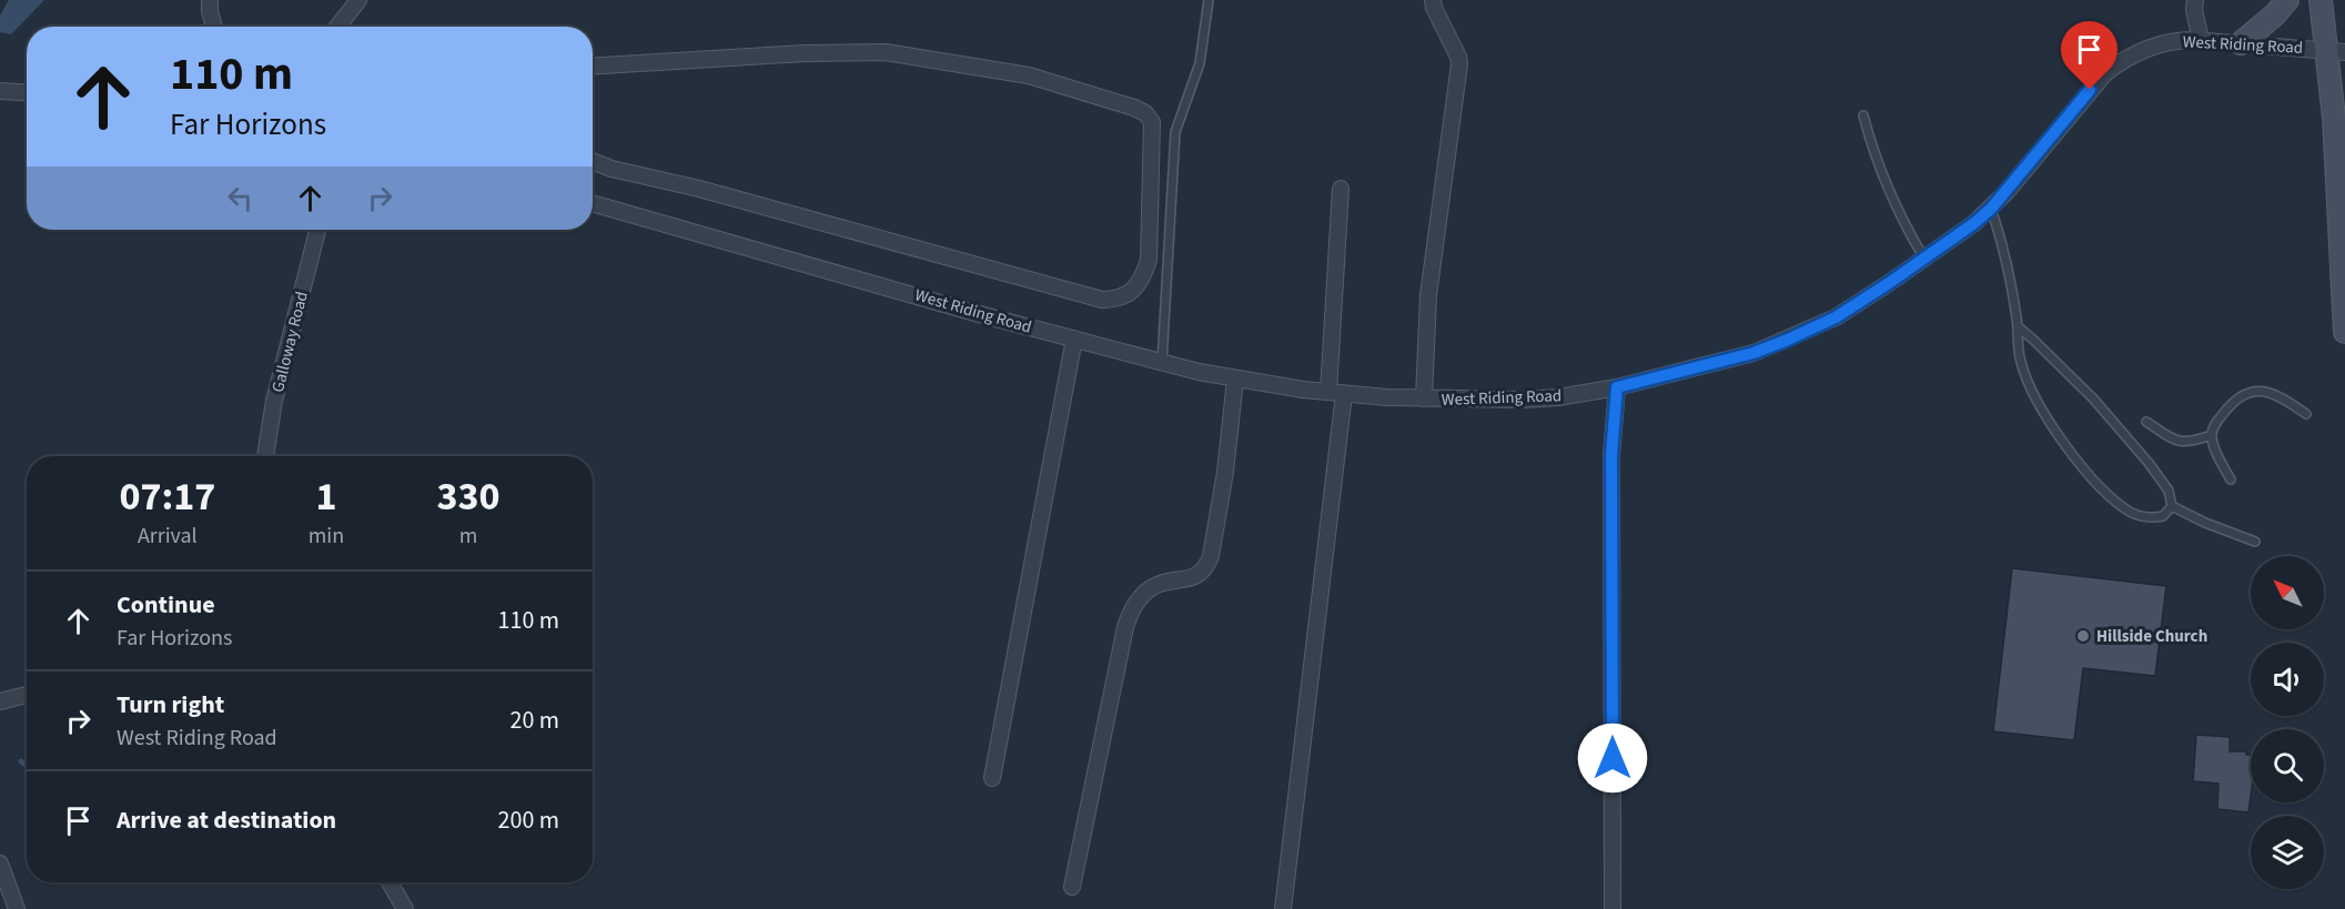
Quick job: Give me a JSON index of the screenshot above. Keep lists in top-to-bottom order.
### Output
{
  "streets": {
    "street": ["West Riding Road", "Galloway Road"]
  },
  "places": ["Hillside Church"],
  "north": "top left",
  "page": {
    "turn": ["110 m", "Far Horizons"],
    "eta": [
      "07:17",
      "Arrival",
      "1",
      "min",
      "330",
      "m"
    ],
    "list": [
      {
        "name": "Continue",
        "note": "Far Horizons",
        "value": "110 m"
      },
      {
        "name": "Turn right",
        "note": "West Riding Road",
        "value": "20 m"
      },
      {
        "name": "Arrive at destination",
        "value": "200 m"
      }
    ]
  }
}
